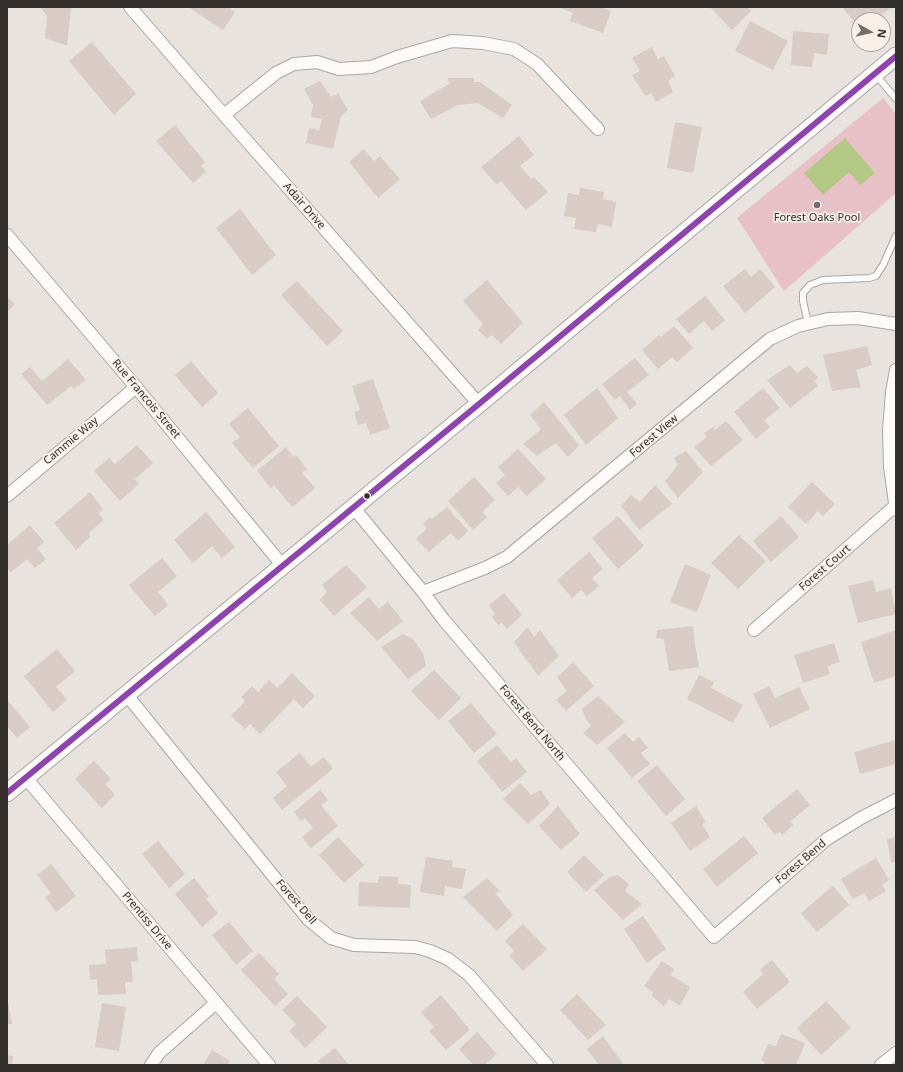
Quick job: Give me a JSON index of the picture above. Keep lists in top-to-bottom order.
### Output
{
  "streets": {
    "street": [
      "Adair Drive",
      "Rue Francois Street",
      "Forest View",
      "Cammie Way",
      "Forest Court",
      "Forest Bend North",
      "Forest Bend",
      "Forest Dell",
      "Prentiss Drive"
    ]
  },
  "crossings": [
    ["Rue Francois Street", "Cammie Way"],
    ["Forest View", "Forest Bend North"],
    ["Forest Bend North", "Forest Bend"]
  ],
  "places": ["Forest Oaks Pool"],
  "north": "right"
}
